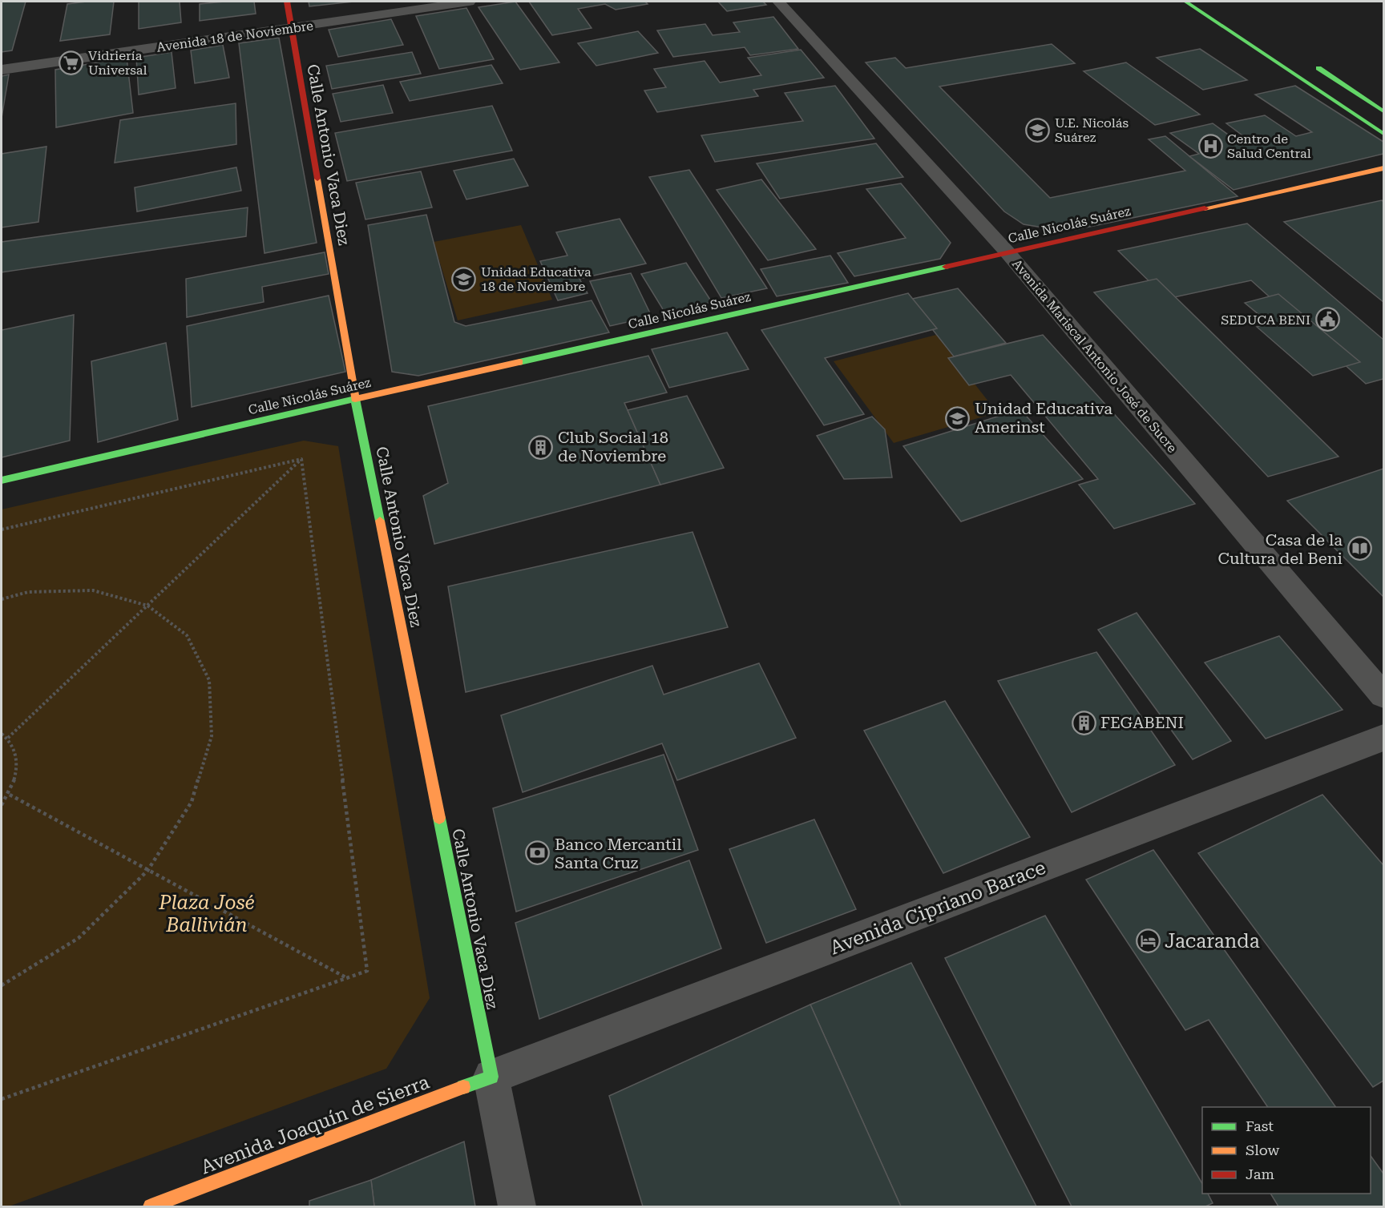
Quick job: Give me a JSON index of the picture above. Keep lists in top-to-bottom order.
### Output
{
  "streets": {
    "street": [
      "Avenida 18 de Noviembre",
      "Calle Antonio Vaca Diez",
      "Calle Nicolás Suárez",
      "Avenida Mariscal Antonio José de Sucre",
      "Avenida Cipriano Barace",
      "Avenida Joaquín de Sierra"
    ]
  },
  "crossings": [
    ["Avenida 18 de Noviembre", "Calle Antonio Vaca Diez"],
    ["Calle Antonio Vaca Diez", "Calle Nicolás Suárez"],
    ["Calle Antonio Vaca Diez", "Avenida Cipriano Barace"],
    ["Calle Antonio Vaca Diez", "Avenida Joaquín de Sierra"],
    ["Calle Nicolás Suárez", "Avenida Mariscal Antonio José de Sucre"],
    ["Avenida Cipriano Barace", "Avenida Joaquín de Sierra"]
  ],
  "parks": ["Plaza José Ballivián"],
  "places": {
    "supermarket": ["Vidriería Universal"],
    "school or university": ["U.E. Nicolás Suárez", "Unidad Educativa 18 de Noviembre", "Unidad Educativa Amerinst"],
    "hospital": ["Centro de Salud Central"],
    "public building": ["SEDUCA BENI"],
    "building": ["Club Social 18 de Noviembre", "FEGABENI"],
    "library": ["Casa de la Cultura del Beni"],
    "bank": ["Banco Mercantil Santa Cruz"],
    "hotel": ["Jacaranda"]
  },
  "legend": ["Fast", "Slow", "Jam"]
}
